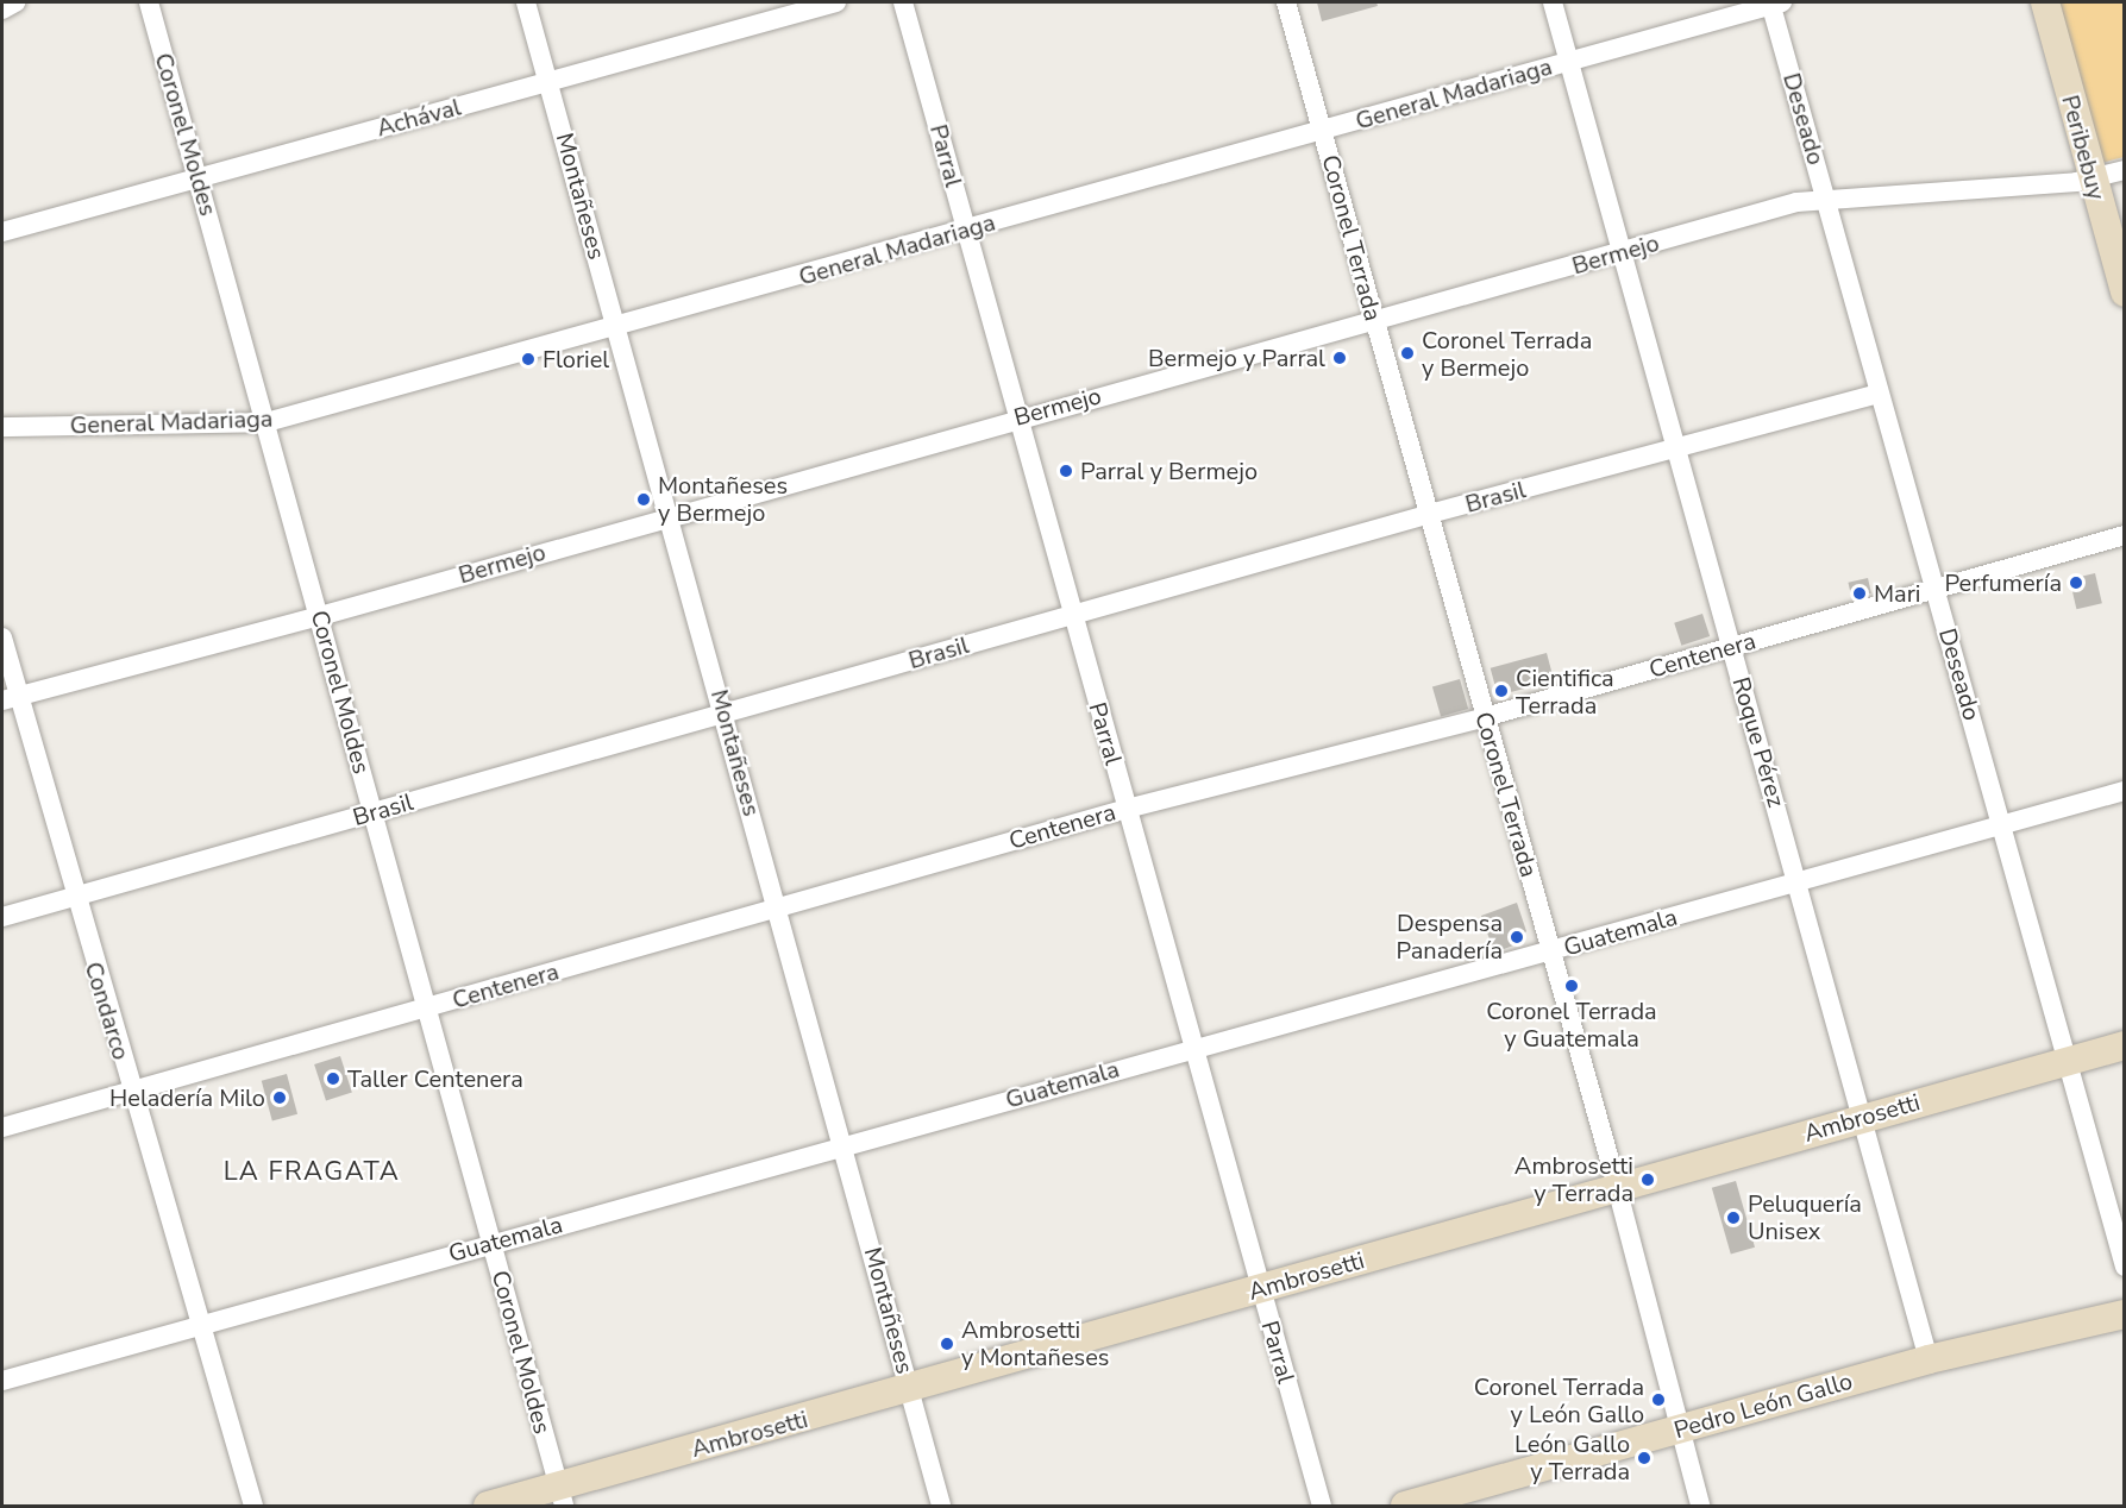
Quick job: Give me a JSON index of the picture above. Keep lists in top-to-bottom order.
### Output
{
  "streets": {
    "street": [
      "General Madariaga",
      "Achával",
      "Deseado",
      "Coronel Moldes",
      "Peribebuy",
      "Parral",
      "Montañeses",
      "Coronel Terrada",
      "Bermejo",
      "Brasil",
      "Centenera",
      "Roque Pérez",
      "Guatemala",
      "Condarco",
      "Ambrosetti",
      "Pedro León Gallo"
    ]
  },
  "crossings": [
    ["General Madariaga", "Deseado"],
    ["General Madariaga", "Coronel Moldes"],
    ["General Madariaga", "Parral"],
    ["General Madariaga", "Montañeses"],
    ["General Madariaga", "Coronel Terrada"],
    ["General Madariaga", "Roque Pérez"],
    ["Achával", "Coronel Moldes"],
    ["Achával", "Montañeses"],
    ["Deseado", "Bermejo"],
    ["Deseado", "Brasil"],
    ["Deseado", "Centenera"],
    ["Deseado", "Guatemala"],
    ["Deseado", "Ambrosetti"],
    ["Coronel Moldes", "Bermejo"],
    ["Coronel Moldes", "Brasil"],
    ["Coronel Moldes", "Centenera"],
    ["Coronel Moldes", "Guatemala"],
    ["Coronel Moldes", "Ambrosetti"],
    ["Peribebuy", "Bermejo"],
    ["Parral", "Bermejo"],
    ["Parral", "Brasil"],
    ["Parral", "Centenera"],
    ["Parral", "Guatemala"],
    ["Parral", "Ambrosetti"],
    ["Montañeses", "Bermejo"],
    ["Montañeses", "Brasil"],
    ["Montañeses", "Centenera"],
    ["Montañeses", "Guatemala"],
    ["Montañeses", "Ambrosetti"],
    ["Coronel Terrada", "Bermejo"],
    ["Coronel Terrada", "Brasil"],
    ["Coronel Terrada", "Centenera"],
    ["Coronel Terrada", "Guatemala"],
    ["Coronel Terrada", "Ambrosetti"],
    ["Coronel Terrada", "Pedro León Gallo"],
    ["Bermejo", "Roque Pérez"],
    ["Bermejo", "Condarco"],
    ["Brasil", "Roque Pérez"],
    ["Brasil", "Condarco"],
    ["Centenera", "Roque Pérez"],
    ["Centenera", "Condarco"],
    ["Roque Pérez", "Guatemala"],
    ["Roque Pérez", "Ambrosetti"],
    ["Roque Pérez", "Pedro León Gallo"],
    ["Guatemala", "Condarco"]
  ],
  "districts": ["LA FRAGATA"],
  "places": [
    "Coronel Terrada y Bermejo",
    "Bermejo y Parral",
    "Floriel",
    "Parral y Bermejo",
    "Montañeses y Bermejo",
    "Perfumería",
    "Mari",
    "Cientifica Terrada",
    "Despensa Panadería",
    "Coronel Terrada y Guatemala",
    "Taller Centenera",
    "Heladería Milo",
    "Ambrosetti y Terrada",
    "Peluquería Unisex",
    "Ambrosetti y Montañeses",
    "Coronel Terrada y León Gallo",
    "León Gallo y Terrada"
  ]
}
